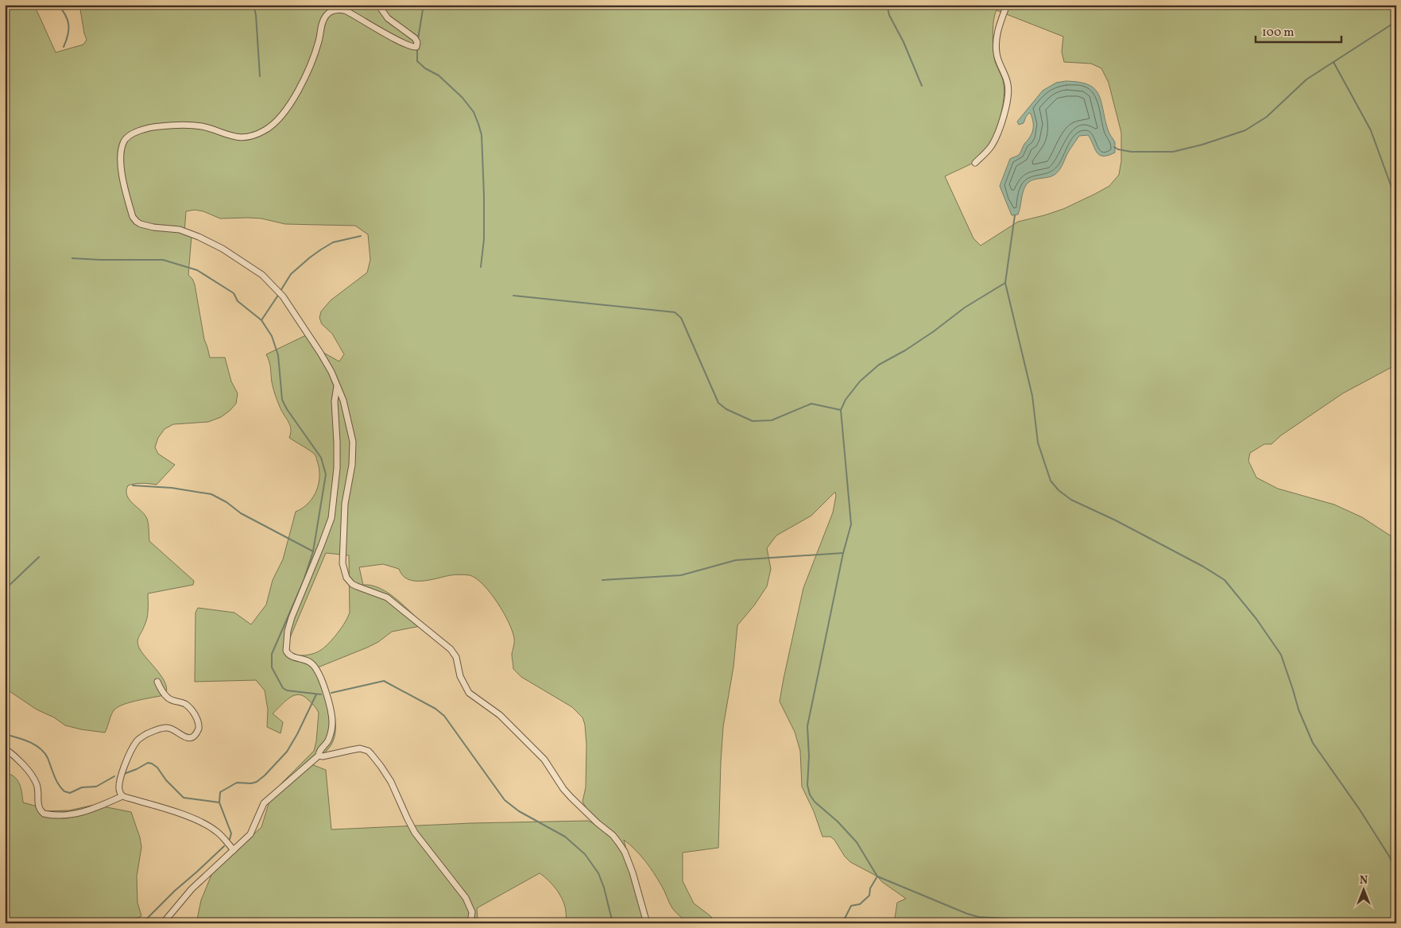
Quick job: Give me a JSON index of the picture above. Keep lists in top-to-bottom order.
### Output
{
  "scale_bar": "100 m",
  "north": "top"
}
